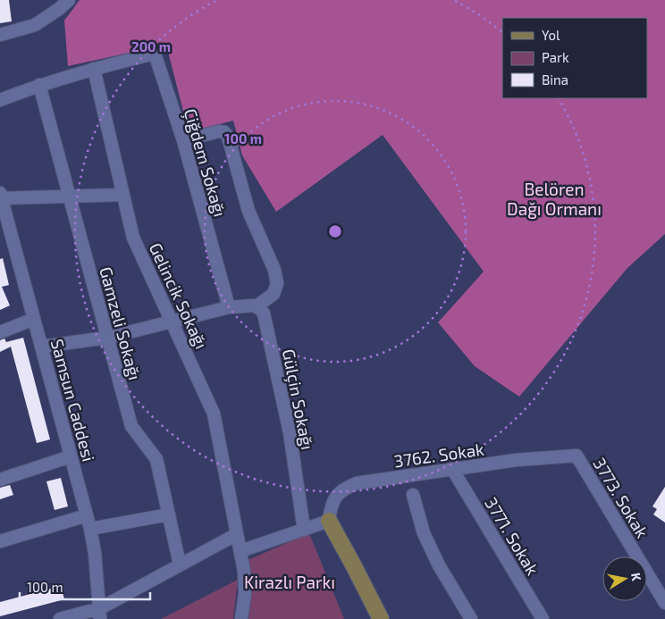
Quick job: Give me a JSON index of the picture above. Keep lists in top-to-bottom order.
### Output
{
  "streets": {
    "street": [
      "Çiğdem Sokağı",
      "Gelincik Sokağı",
      "Gamzeli Sokağı",
      "Gülçin Sokağı",
      "Samsun Caddesi",
      "3762. Sokak",
      "3773. Sokak",
      "3771. Sokak"
    ]
  },
  "crossings": [
    ["Çiğdem Sokağı", "Gelincik Sokağı"],
    ["3762. Sokak", "3773. Sokak"],
    ["3762. Sokak", "3771. Sokak"]
  ],
  "parks": ["Belören Dağı Ormanı", "Kirazlı Parkı"],
  "legend": ["Yol", "Park", "Bina"],
  "scale_bar": "100 m",
  "north": "right",
  "rings": ["200 m", "100 m"]
}
